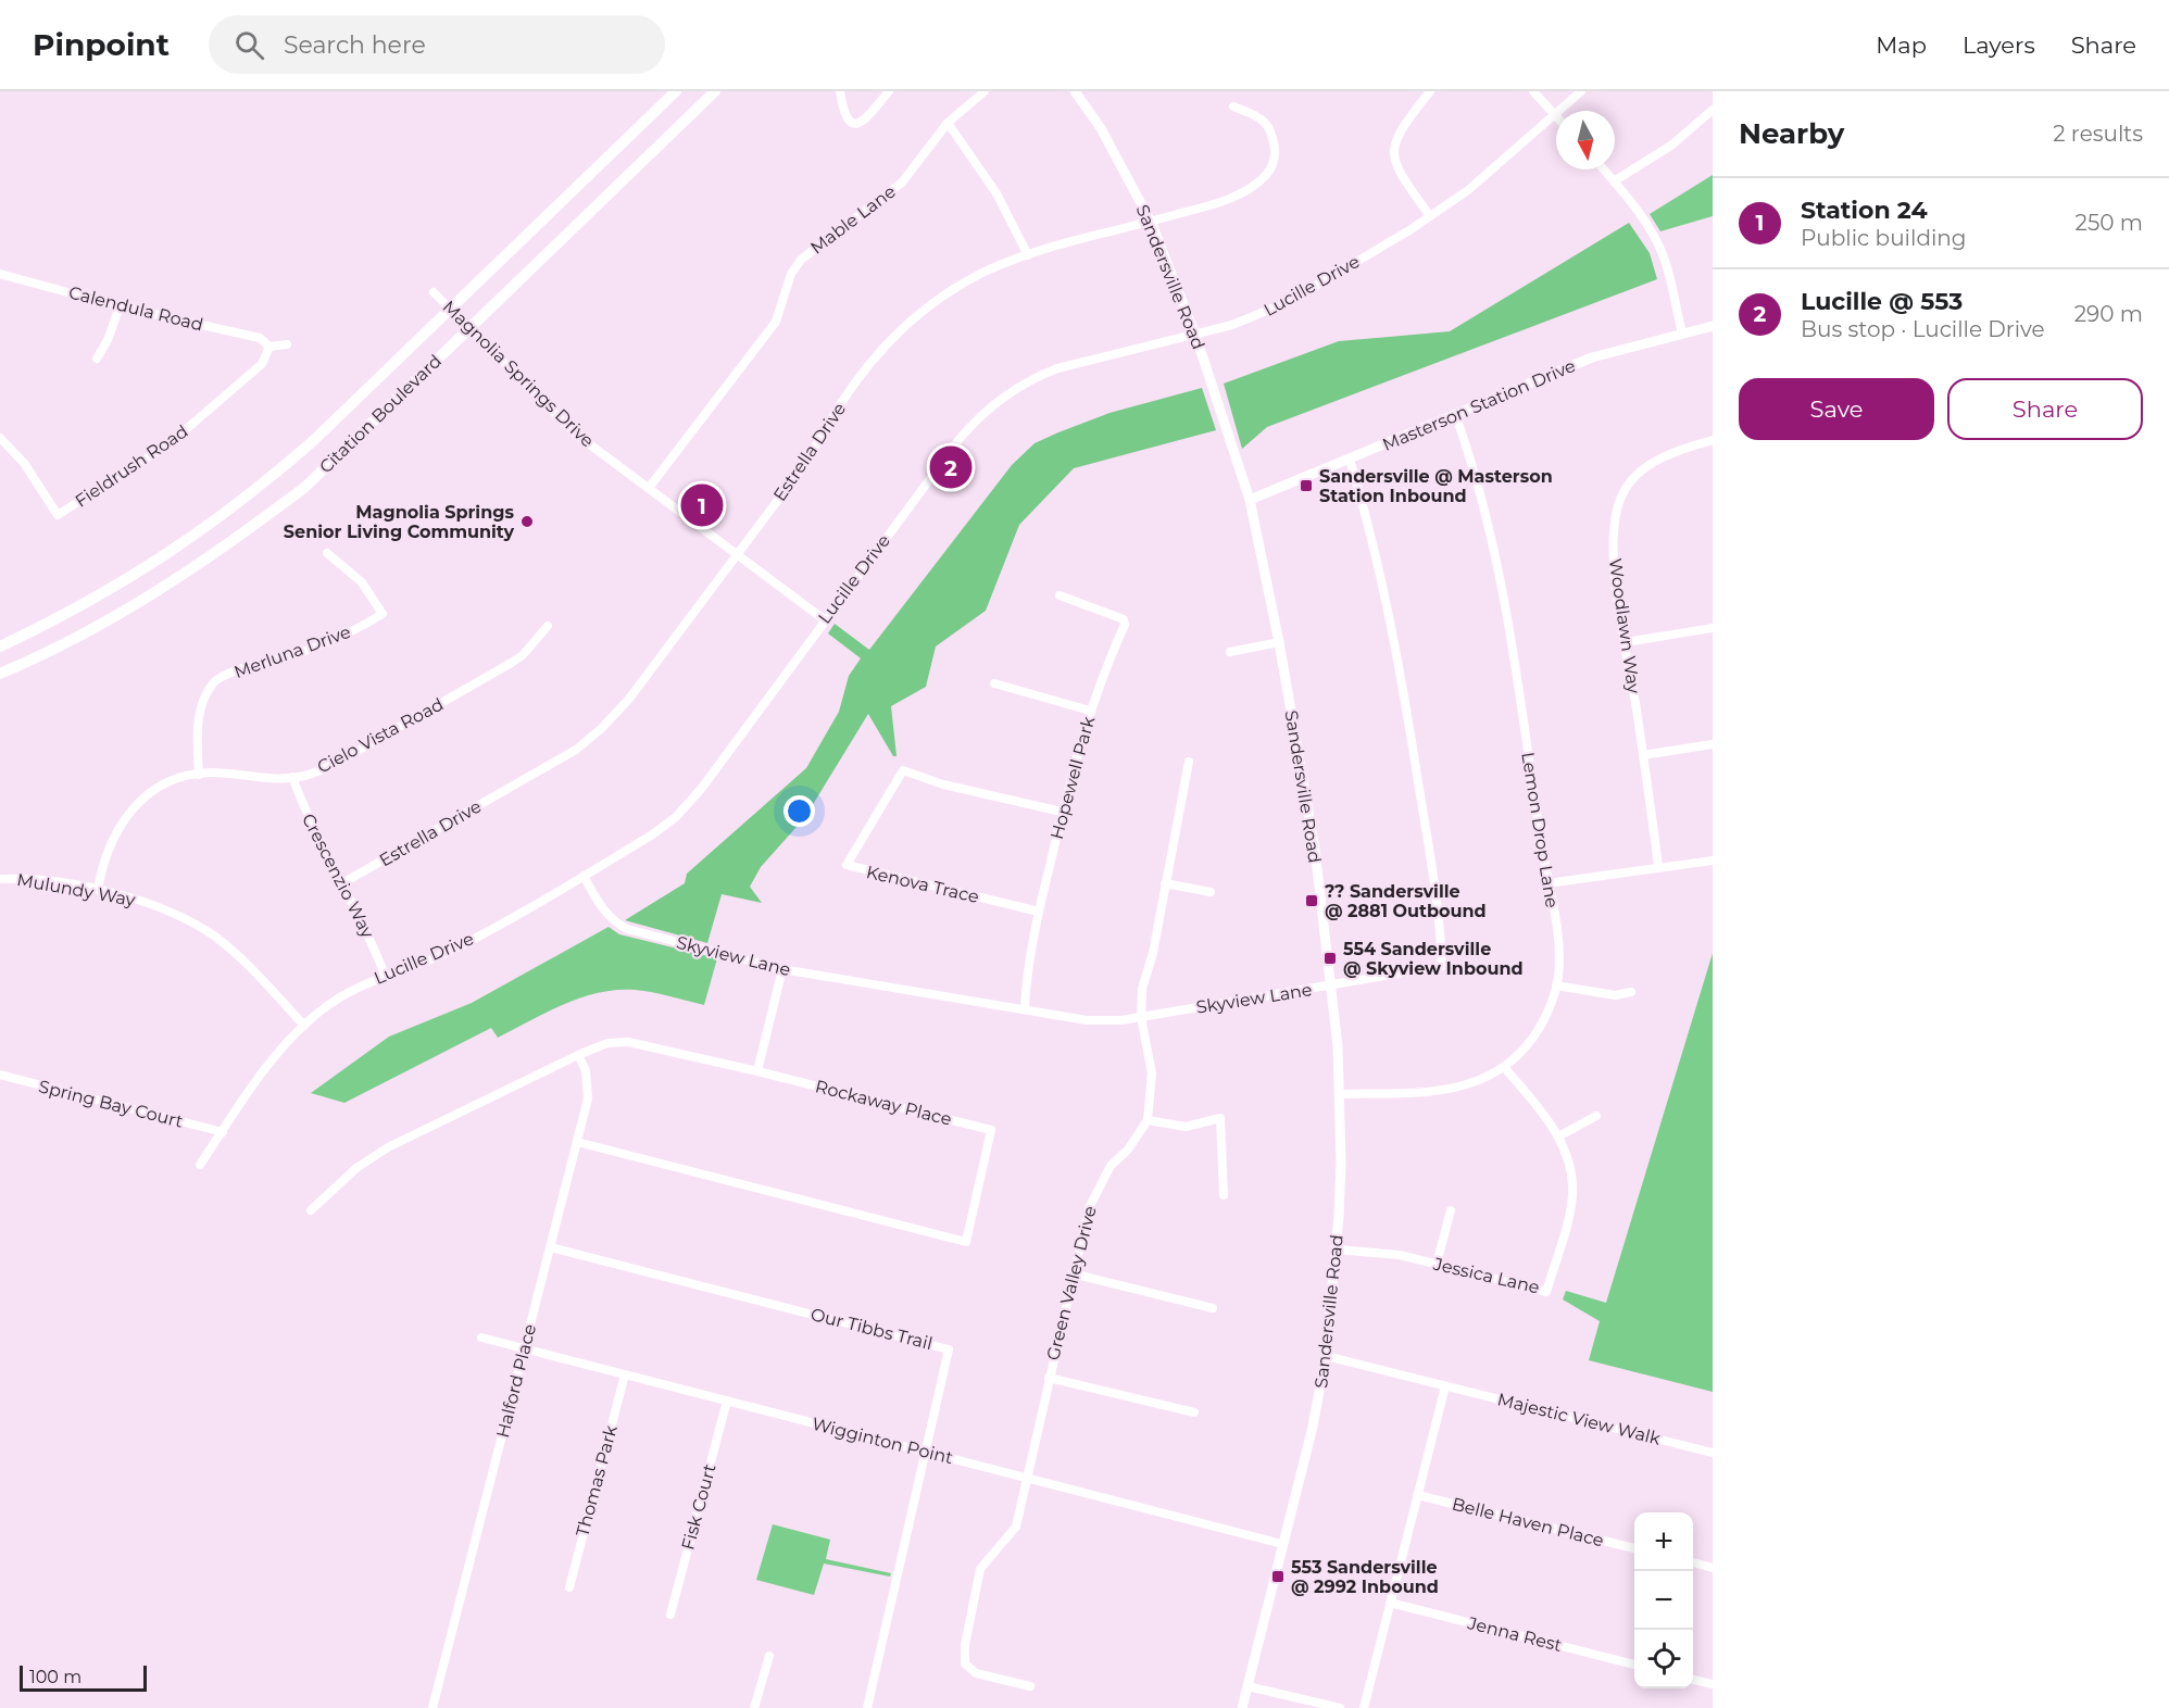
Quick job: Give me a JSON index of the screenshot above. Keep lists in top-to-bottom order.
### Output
{
  "streets": {
    "main road": ["Citation Boulevard"],
    "street": [
      "Mable Lane",
      "Sandersville Road",
      "Lucille Drive",
      "Calendula Road",
      "Magnolia Springs Drive",
      "Masterson Station Drive",
      "Estrella Drive",
      "Fieldrush Road",
      "Woodlawn Way",
      "Merluna Drive",
      "Cielo Vista Road",
      "Hopewell Park",
      "Lemon Drop Lane",
      "Crescenzio Way",
      "Kenova Trace",
      "Mulundy Way",
      "Skyview Lane",
      "Rockaway Place",
      "Spring Bay Court",
      "Jessica Lane",
      "Green Valley Drive",
      "Our Tibbs Trail",
      "Halford Place",
      "Majestic View Walk",
      "Wigginton Point",
      "Thomas Park",
      "Fisk Court",
      "Belle Haven Place",
      "Jenna Rest"
    ]
  },
  "crossings": [
    ["Mable Lane", "Magnolia Springs Drive"],
    ["Sandersville Road", "Lucille Drive"],
    ["Sandersville Road", "Masterson Station Drive"],
    ["Sandersville Road", "Estrella Drive"],
    ["Sandersville Road", "Lemon Drop Lane"],
    ["Sandersville Road", "Skyview Lane"],
    ["Sandersville Road", "Jessica Lane"],
    ["Sandersville Road", "Majestic View Walk"],
    ["Sandersville Road", "Wigginton Point"],
    ["Lucille Drive", "Magnolia Springs Drive"],
    ["Lucille Drive", "Crescenzio Way"],
    ["Lucille Drive", "Mulundy Way"],
    ["Lucille Drive", "Skyview Lane"],
    ["Lucille Drive", "Spring Bay Court"],
    ["Calendula Road", "Fieldrush Road"],
    ["Magnolia Springs Drive", "Citation Boulevard"],
    ["Magnolia Springs Drive", "Estrella Drive"],
    ["Masterson Station Drive", "Lemon Drop Lane"],
    ["Masterson Station Drive", "Skyview Lane"],
    ["Estrella Drive", "Crescenzio Way"],
    ["Merluna Drive", "Cielo Vista Road"],
    ["Cielo Vista Road", "Crescenzio Way"],
    ["Cielo Vista Road", "Mulundy Way"],
    ["Hopewell Park", "Kenova Trace"],
    ["Hopewell Park", "Skyview Lane"],
    ["Lemon Drop Lane", "Jessica Lane"],
    ["Skyview Lane", "Green Valley Drive"],
    ["Rockaway Place", "Halford Place"],
    ["Green Valley Drive", "Wigginton Point"],
    ["Our Tibbs Trail", "Halford Place"],
    ["Our Tibbs Trail", "Wigginton Point"],
    ["Halford Place", "Wigginton Point"],
    ["Wigginton Point", "Thomas Park"],
    ["Wigginton Point", "Fisk Court"]
  ],
  "places": {
    "transit": [
      "Sandersville @ Masterson Station Inbound",
      "?? Sandersville @ 2881 Outbound",
      "554 Sandersville @ Skyview Inbound",
      "553 Sandersville @ 2992 Inbound"
    ],
    "other": ["Magnolia Springs Senior Living Community"]
  },
  "scale_bar": "100 m",
  "north": "bottom",
  "page": {
    "header": "Pinpoint",
    "search": "Search here",
    "nav": ["Map", "Layers", "Share"],
    "heading": ["Nearby", "2 results"],
    "list": [
      {
        "mark": "1",
        "name": "Station 24",
        "note": "Public building",
        "value": "250 m"
      },
      {
        "mark": "2",
        "name": "Lucille @ 553",
        "note": "Bus stop · Lucille Drive",
        "value": "290 m"
      }
    ],
    "buttons": ["Save", "Share"],
    "pins": ["2", "1"],
    "map_buttons": ["+", "−"],
    "scale": "100 m"
  }
}
